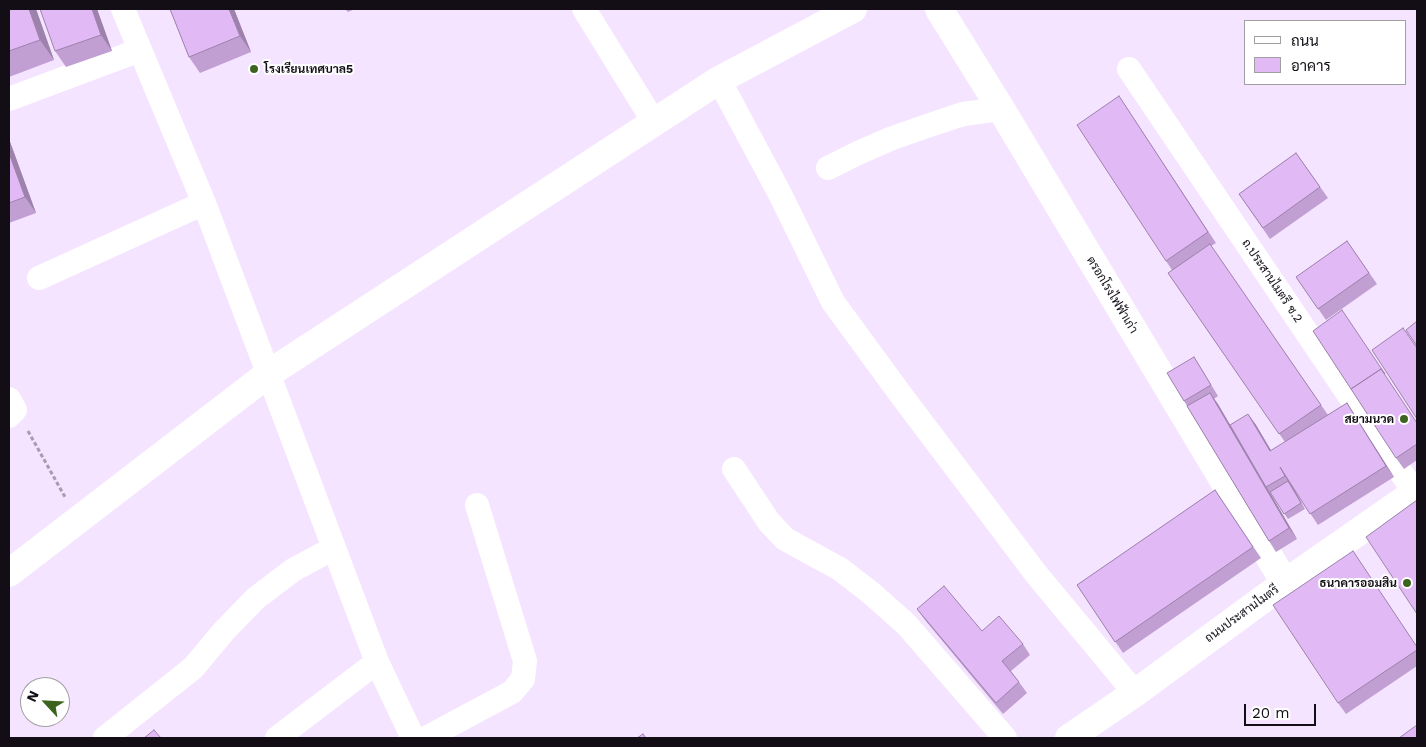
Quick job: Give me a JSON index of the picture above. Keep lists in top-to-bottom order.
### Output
{
  "streets": {
    "street": ["ถ.ประสานไมตรี ซ.2", "ตรอกโรงไฟฟ้าเก่า", "ถนนประสานไมตรี"]
  },
  "crossings": [
    ["ถ.ประสานไมตรี ซ.2", "ถนนประสานไมตรี"],
    ["ตรอกโรงไฟฟ้าเก่า", "ถนนประสานไมตรี"]
  ],
  "places": ["โรงเรียนเทศบาล5", "สยามนวด", "ธนาคารออมสิน"],
  "legend": ["ถนน", "อาคาร"],
  "scale_bar": "20 m",
  "north": "top left"
}
